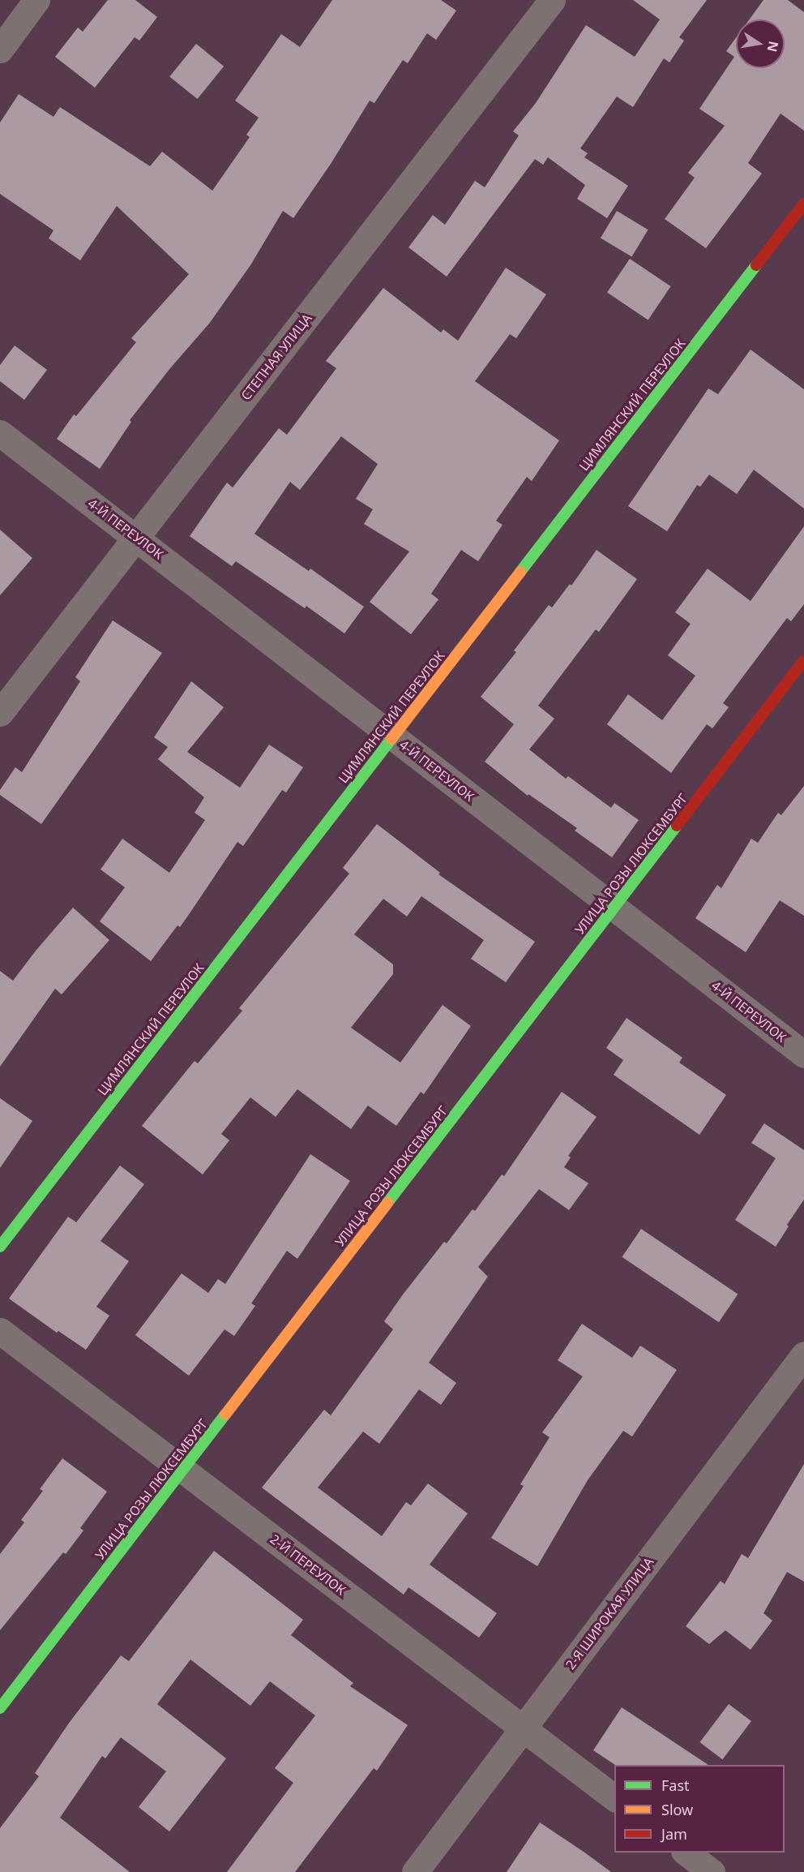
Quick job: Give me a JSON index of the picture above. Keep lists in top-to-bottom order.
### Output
{
  "streets": {
    "street": [
      "СТЕПНАЯ УЛИЦА",
      "ЦИМЛЯНСКИЙ ПЕРЕУЛОК",
      "4-Й ПЕРЕУЛОК",
      "УЛИЦА РОЗЫ ЛЮКСЕМБУРГ",
      "2-Й ПЕРЕУЛОК",
      "2-Я ШИРОКАЯ УЛИЦА"
    ]
  },
  "crossings": [
    ["СТЕПНАЯ УЛИЦА", "4-Й ПЕРЕУЛОК"],
    ["ЦИМЛЯНСКИЙ ПЕРЕУЛОК", "4-Й ПЕРЕУЛОК"],
    ["4-Й ПЕРЕУЛОК", "УЛИЦА РОЗЫ ЛЮКСЕМБУРГ"],
    ["УЛИЦА РОЗЫ ЛЮКСЕМБУРГ", "2-Й ПЕРЕУЛОК"],
    ["2-Й ПЕРЕУЛОК", "2-Я ШИРОКАЯ УЛИЦА"]
  ],
  "legend": ["Fast", "Slow", "Jam"],
  "north": "right"
}
